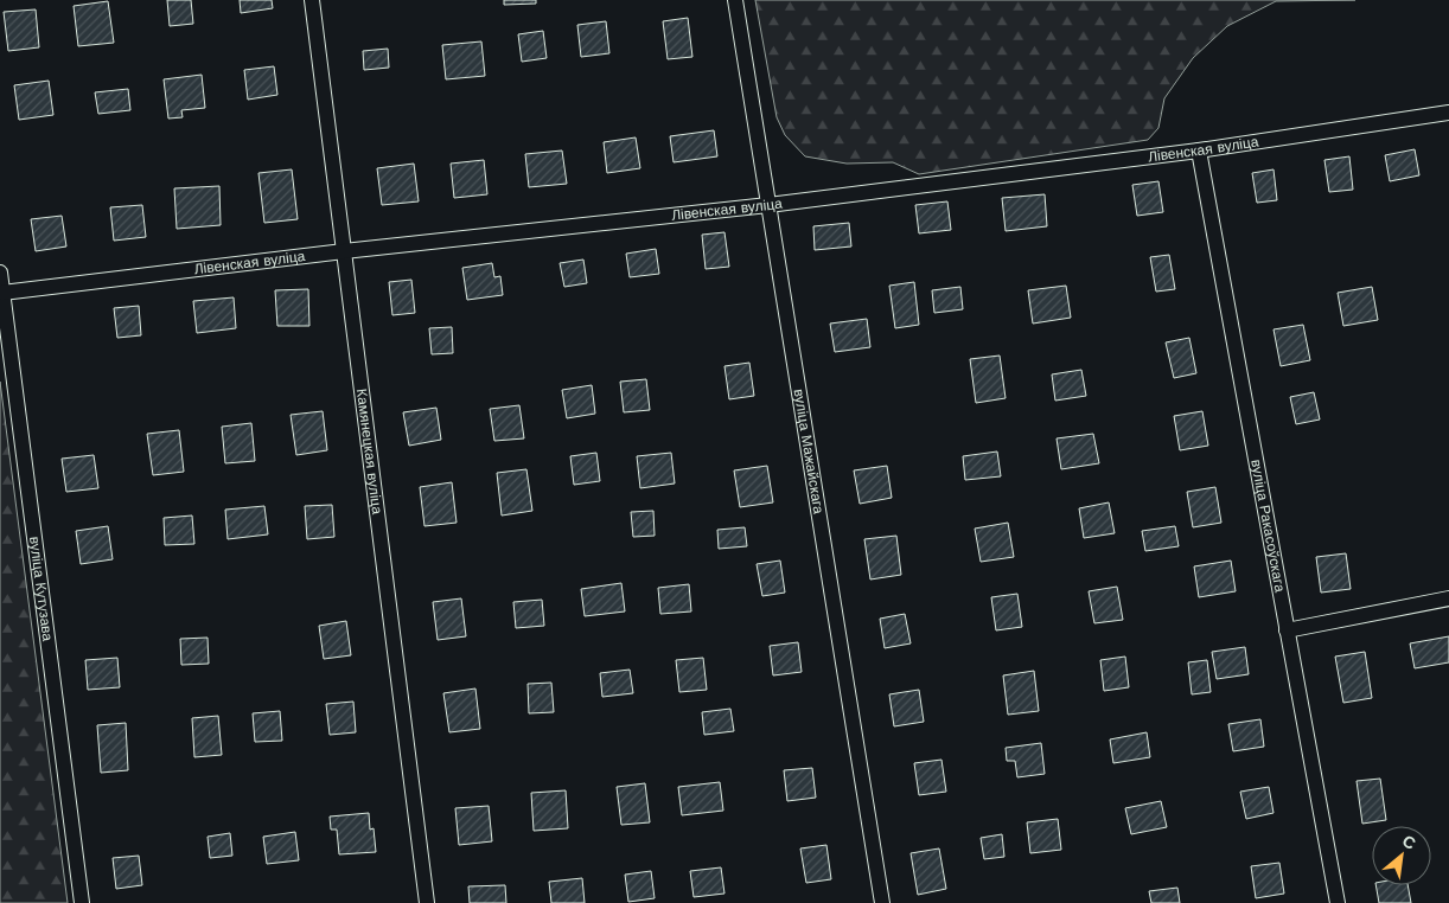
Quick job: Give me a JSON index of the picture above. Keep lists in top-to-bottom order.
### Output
{
  "streets": {
    "street": [
      "Лівенская вуліца",
      "Камянецкая вуліца",
      "вуліца Мажайскага",
      "вуліца Ракасоўскага",
      "вуліца Кутузава"
    ]
  },
  "crossings": [
    ["Лівенская вуліца", "Камянецкая вуліца"],
    ["Лівенская вуліца", "вуліца Мажайскага"],
    ["Лівенская вуліца", "вуліца Ракасоўскага"],
    ["Лівенская вуліца", "вуліца Кутузава"]
  ],
  "north": "top right"
}
